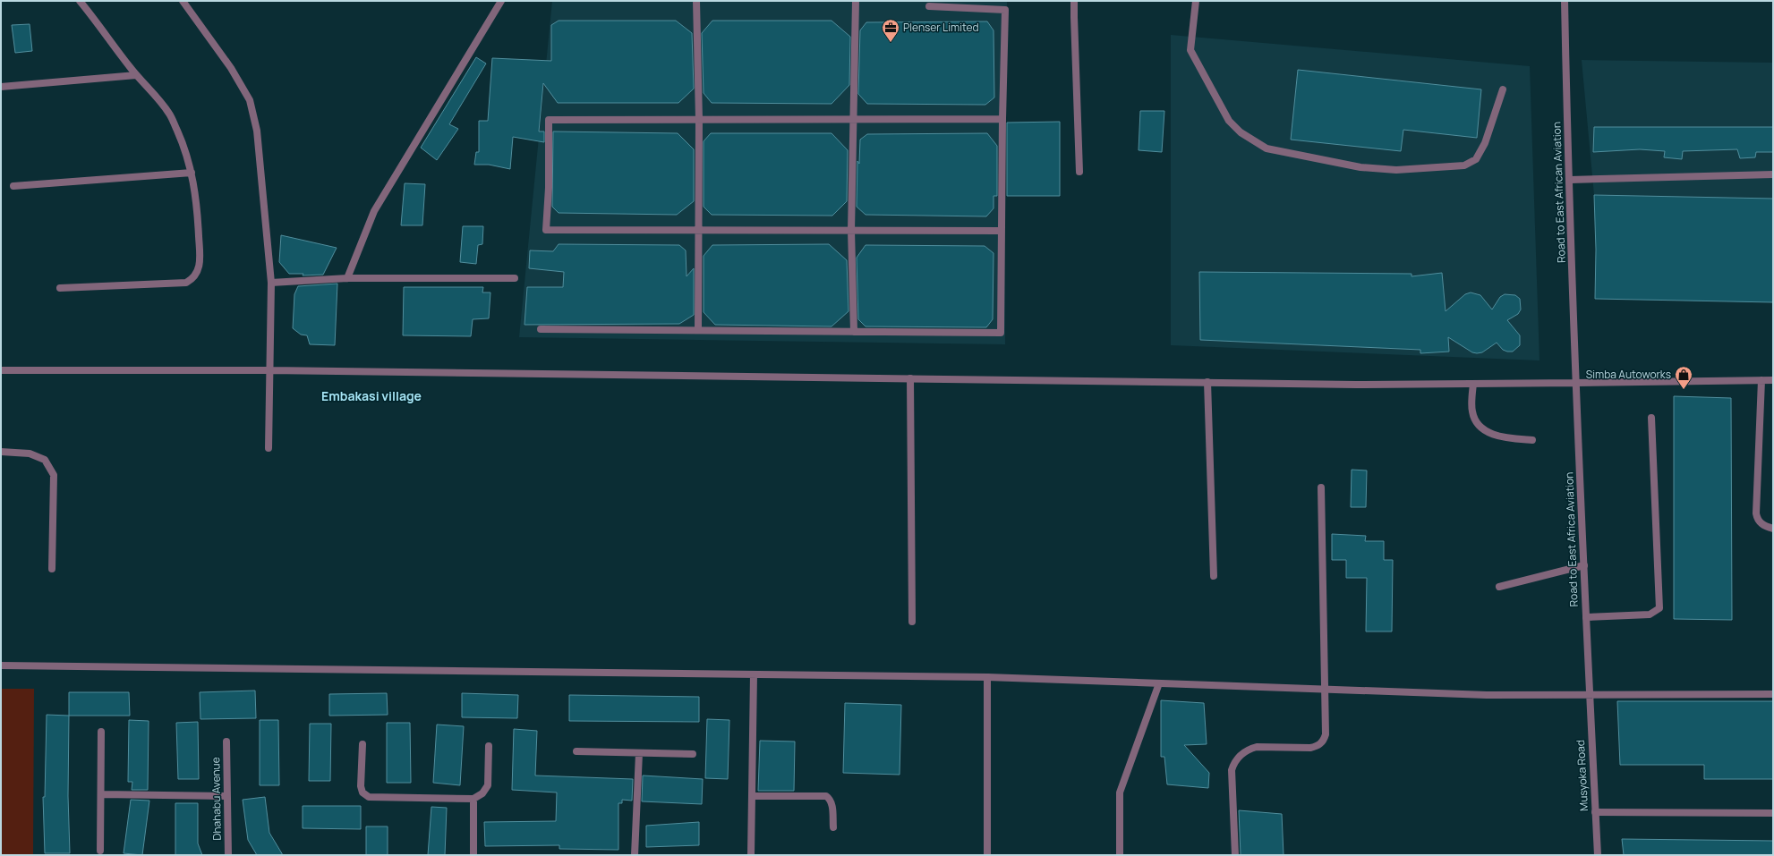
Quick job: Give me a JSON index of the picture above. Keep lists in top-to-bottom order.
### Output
{
  "streets": {
    "street": [
      "Road to East African Aviation",
      "Road to East Africa Aviation",
      "Musyoka Road",
      "Dhahabu Avenue"
    ]
  },
  "crossings": [
    ["Road to East African Aviation", "Road to East Africa Aviation"],
    ["Road to East Africa Aviation", "Musyoka Road"]
  ],
  "districts": ["Embakasi village"],
  "places": {
    "office": ["Plenser Limited"],
    "shop": ["Simba Autoworks"]
  }
}
